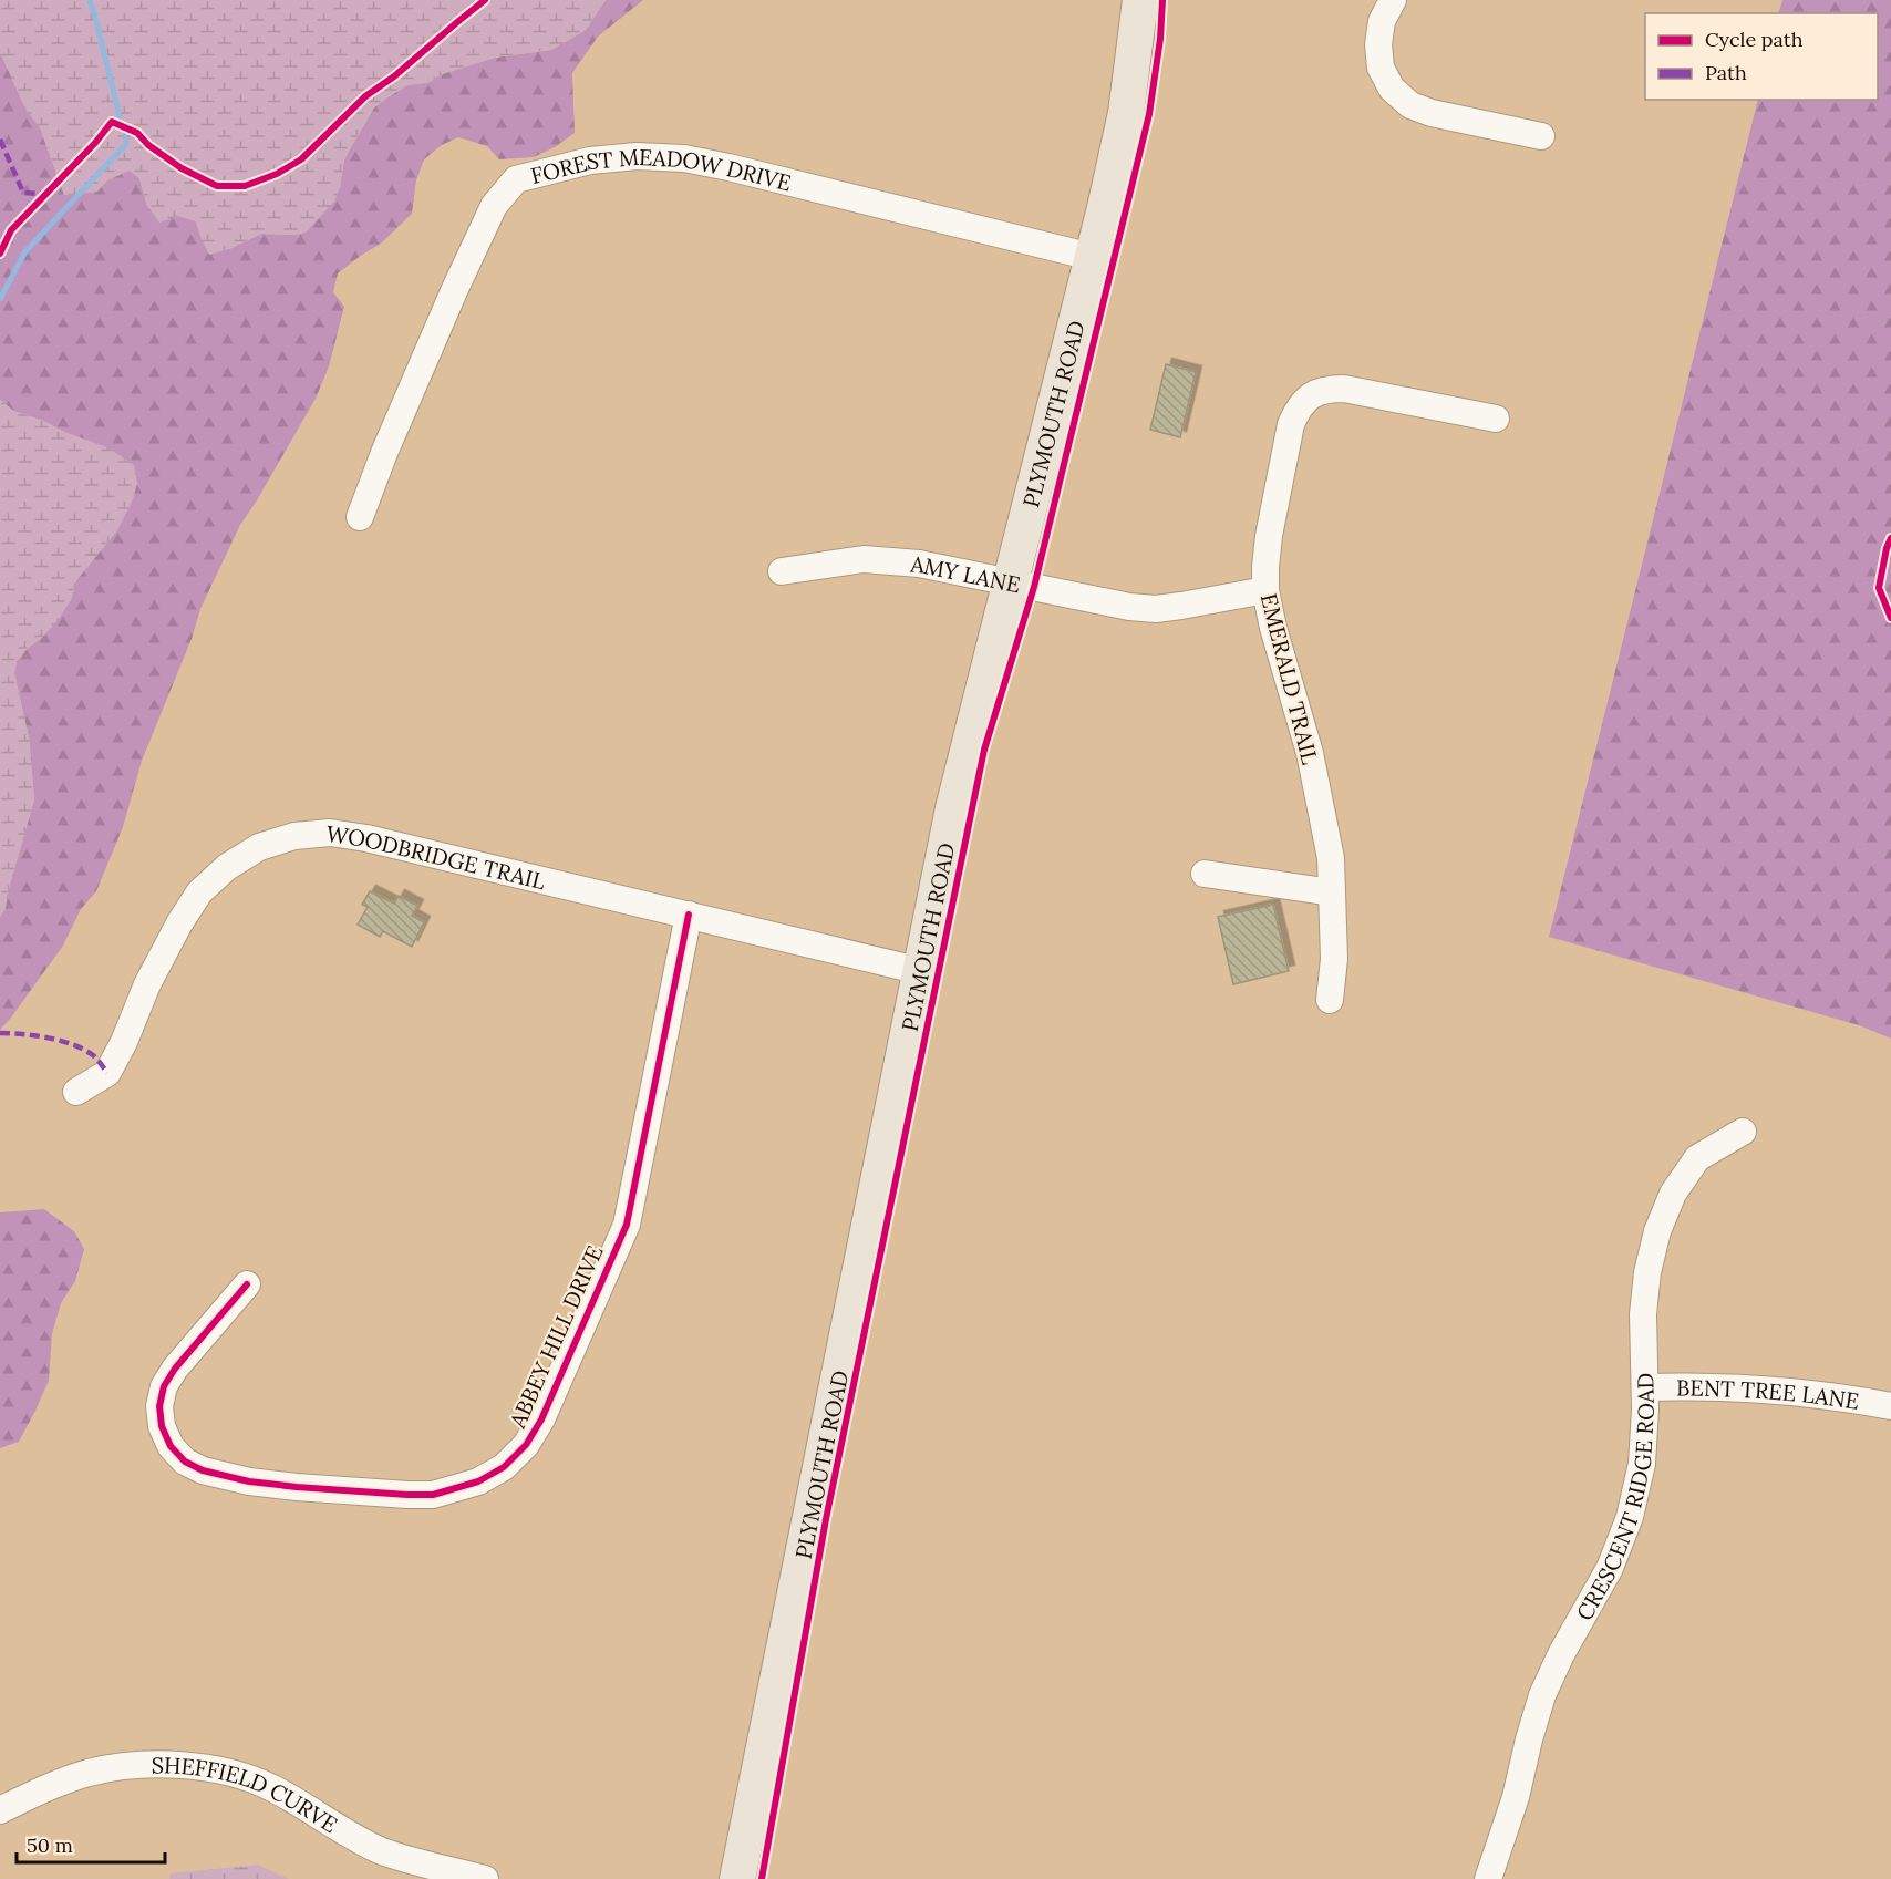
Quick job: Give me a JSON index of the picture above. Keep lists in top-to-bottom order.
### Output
{
  "streets": {
    "main road": ["PLYMOUTH ROAD"],
    "street": [
      "FOREST MEADOW DRIVE",
      "AMY LANE",
      "EMERALD TRAIL",
      "WOODBRIDGE TRAIL",
      "ABBEY HILL DRIVE",
      "BENT TREE LANE",
      "CRESCENT RIDGE ROAD",
      "SHEFFIELD CURVE"
    ]
  },
  "crossings": [
    ["FOREST MEADOW DRIVE", "PLYMOUTH ROAD"],
    ["PLYMOUTH ROAD", "AMY LANE"],
    ["PLYMOUTH ROAD", "WOODBRIDGE TRAIL"],
    ["AMY LANE", "EMERALD TRAIL"],
    ["WOODBRIDGE TRAIL", "ABBEY HILL DRIVE"],
    ["BENT TREE LANE", "CRESCENT RIDGE ROAD"]
  ],
  "legend": ["Cycle path", "Path"],
  "scale_bar": "50 m"
}
